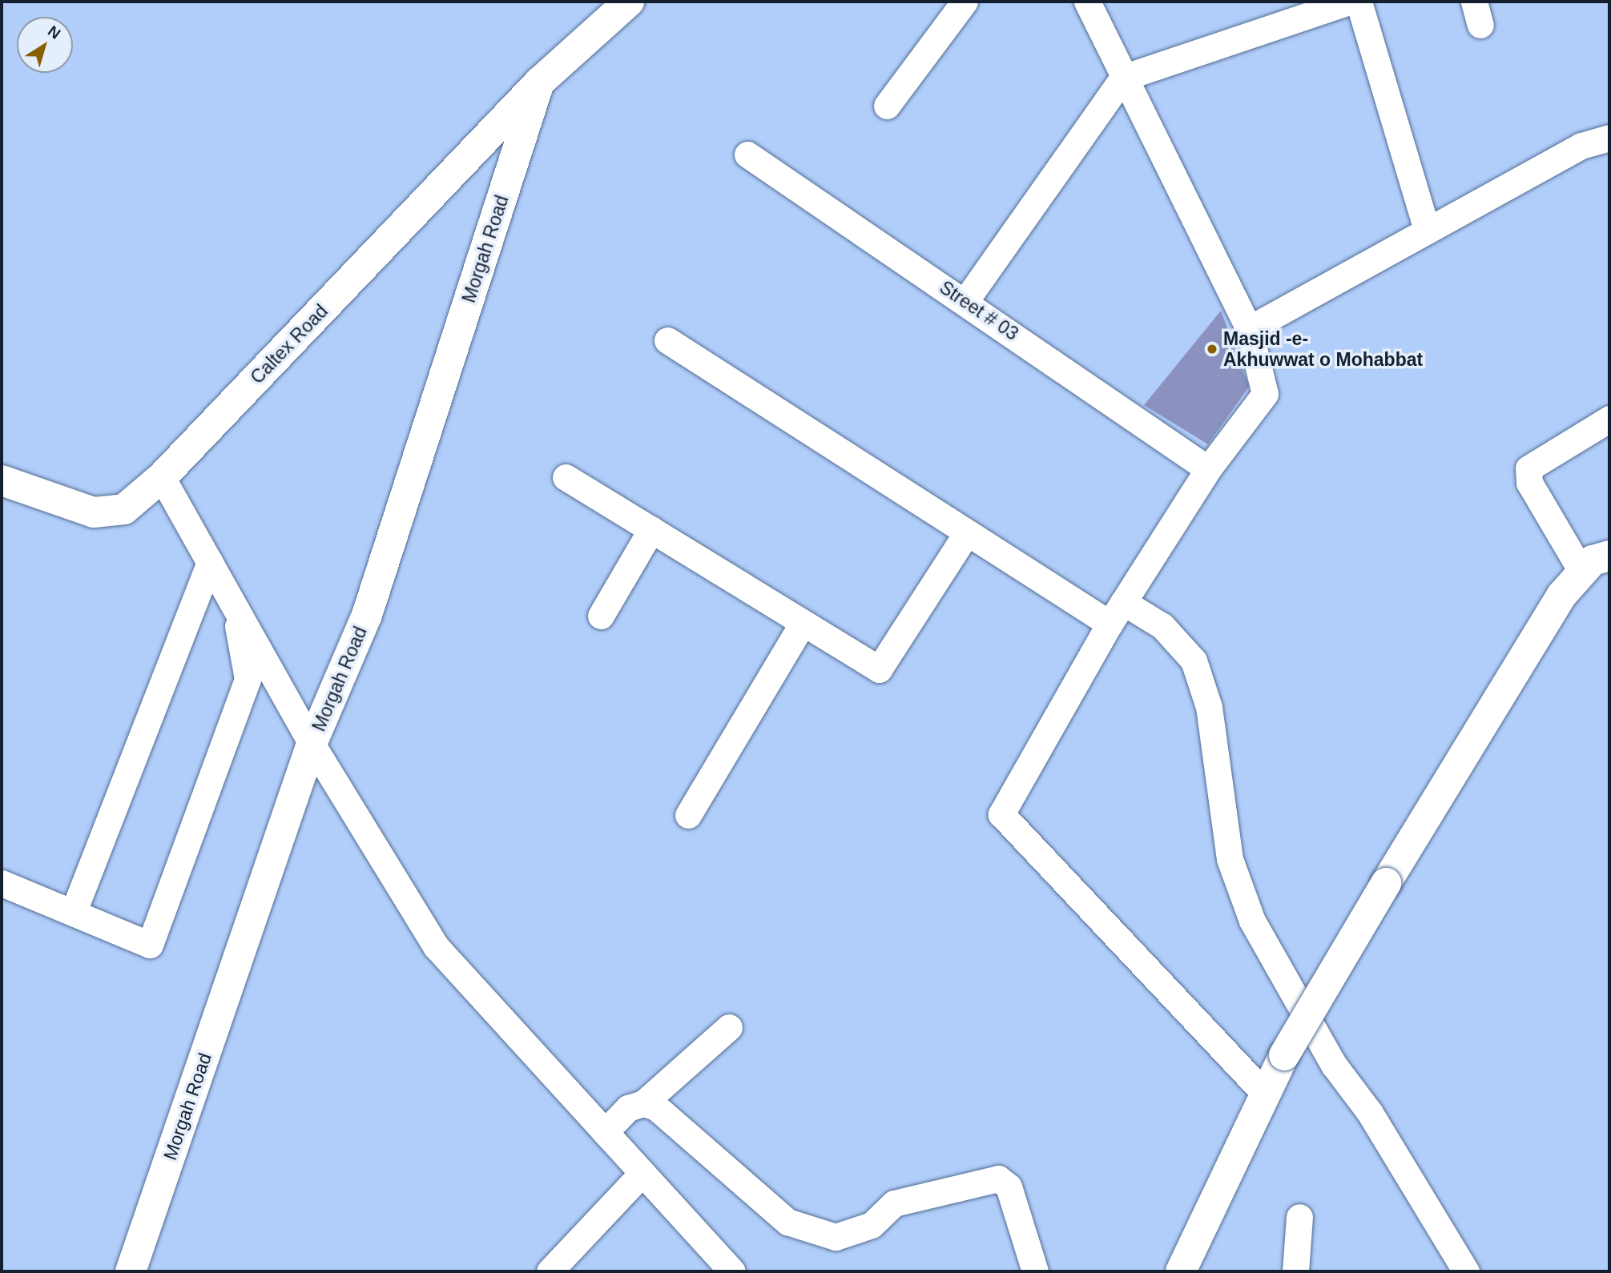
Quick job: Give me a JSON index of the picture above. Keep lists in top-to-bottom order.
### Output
{
  "streets": {
    "street": ["Morgah Road", "Street # 03", "Caltex Road"]
  },
  "crossings": [
    ["Morgah Road", "Caltex Road"]
  ],
  "places": ["Masjid -e- Akhuwwat o Mohabbat"],
  "north": "top right"
}
